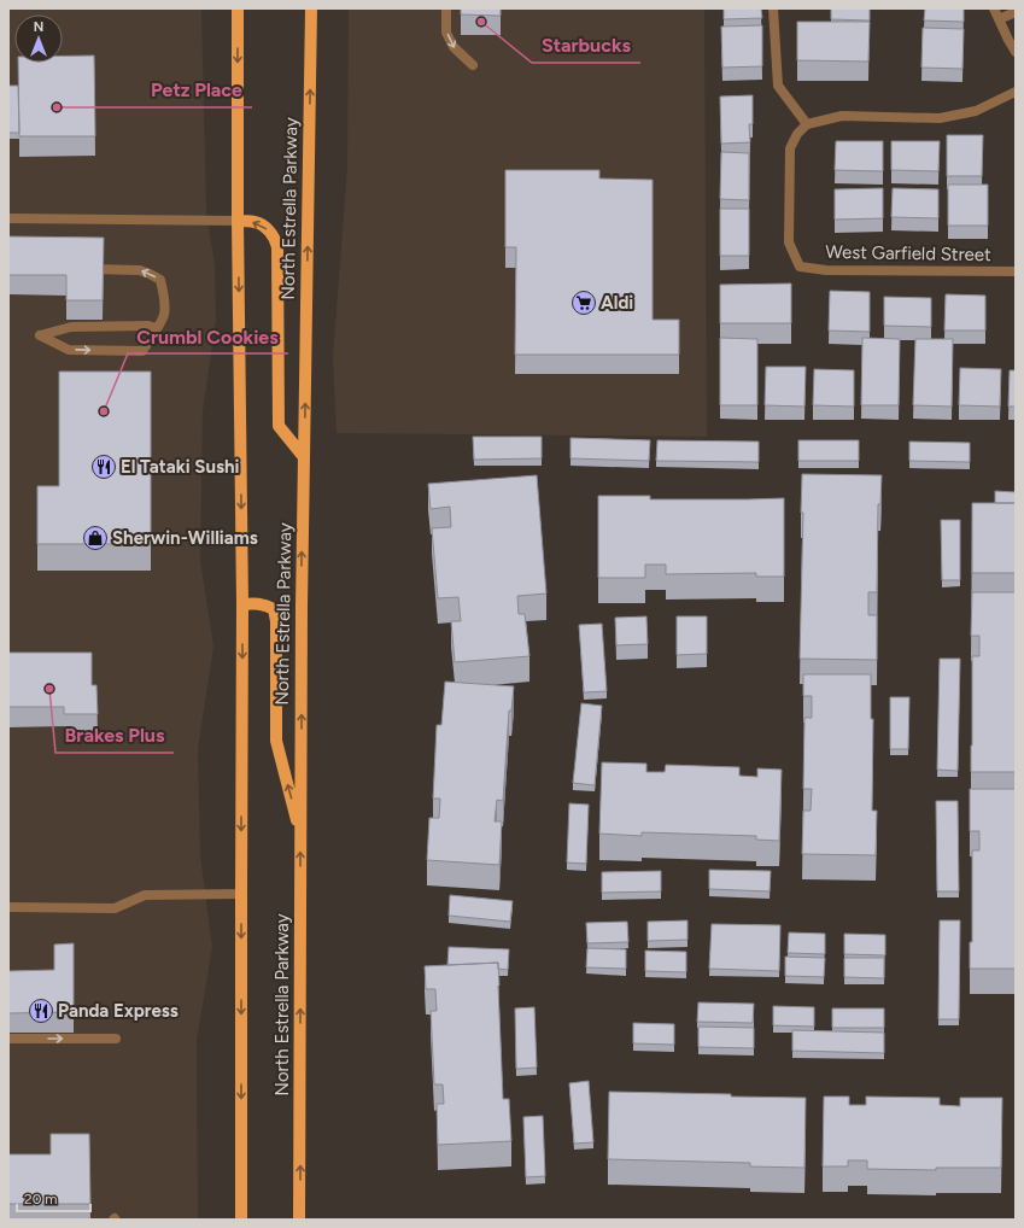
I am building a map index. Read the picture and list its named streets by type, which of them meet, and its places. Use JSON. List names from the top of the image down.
{
  "streets": {
    "main road": ["North Estrella Parkway"],
    "street": ["West Garfield Street"]
  },
  "places": {
    "other": [
      "Starbucks",
      "Petz Place",
      "Crumbl Cookies",
      "Brakes Plus"
    ],
    "supermarket": ["Aldi"],
    "restaurant": ["El Tataki Sushi", "Panda Express"],
    "shop": ["Sherwin-Williams"]
  },
  "scale_bar": "20 m",
  "north": "top"
}
